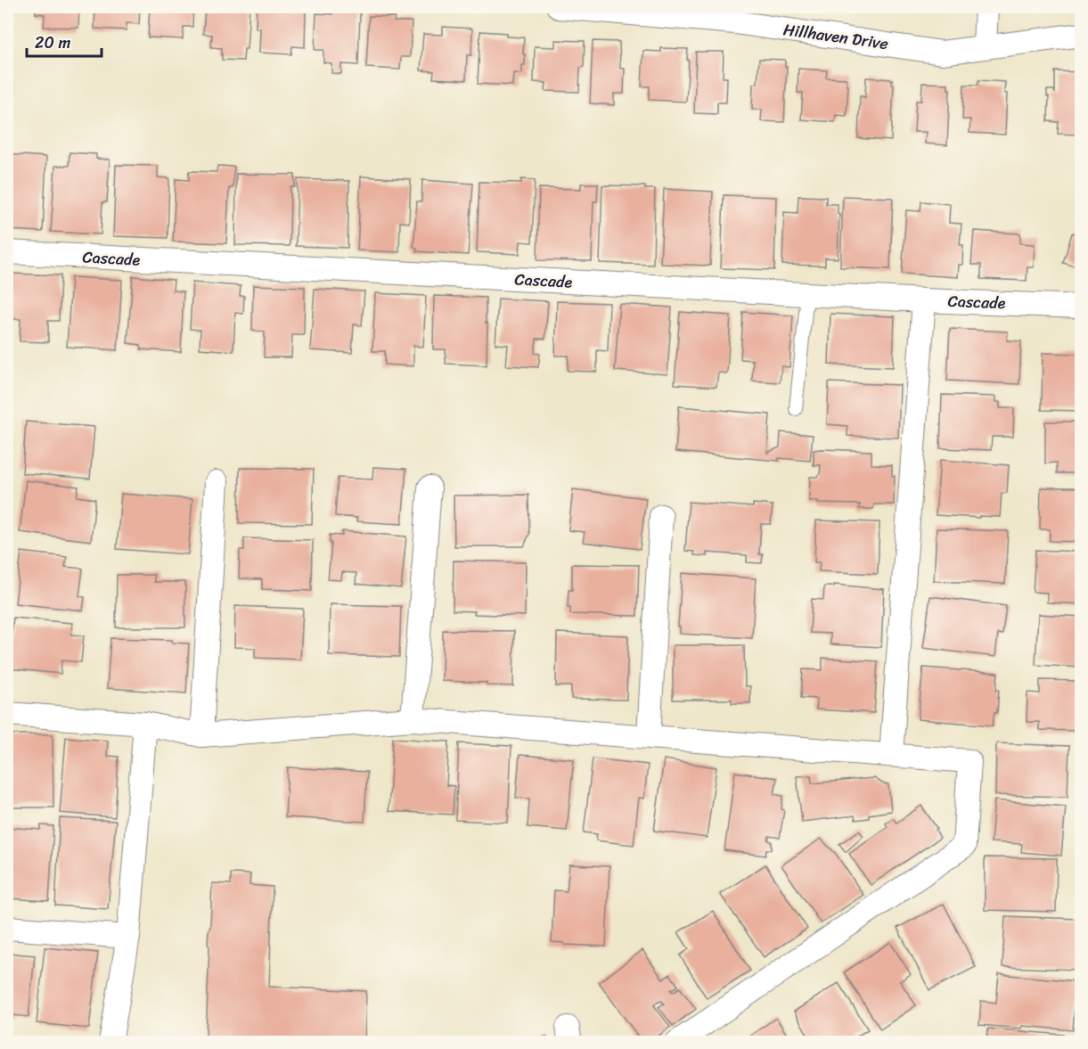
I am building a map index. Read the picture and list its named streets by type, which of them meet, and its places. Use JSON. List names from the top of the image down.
{
  "streets": {
    "street": ["Hillhaven Drive", "Cascade"]
  },
  "scale_bar": "20 m"
}
